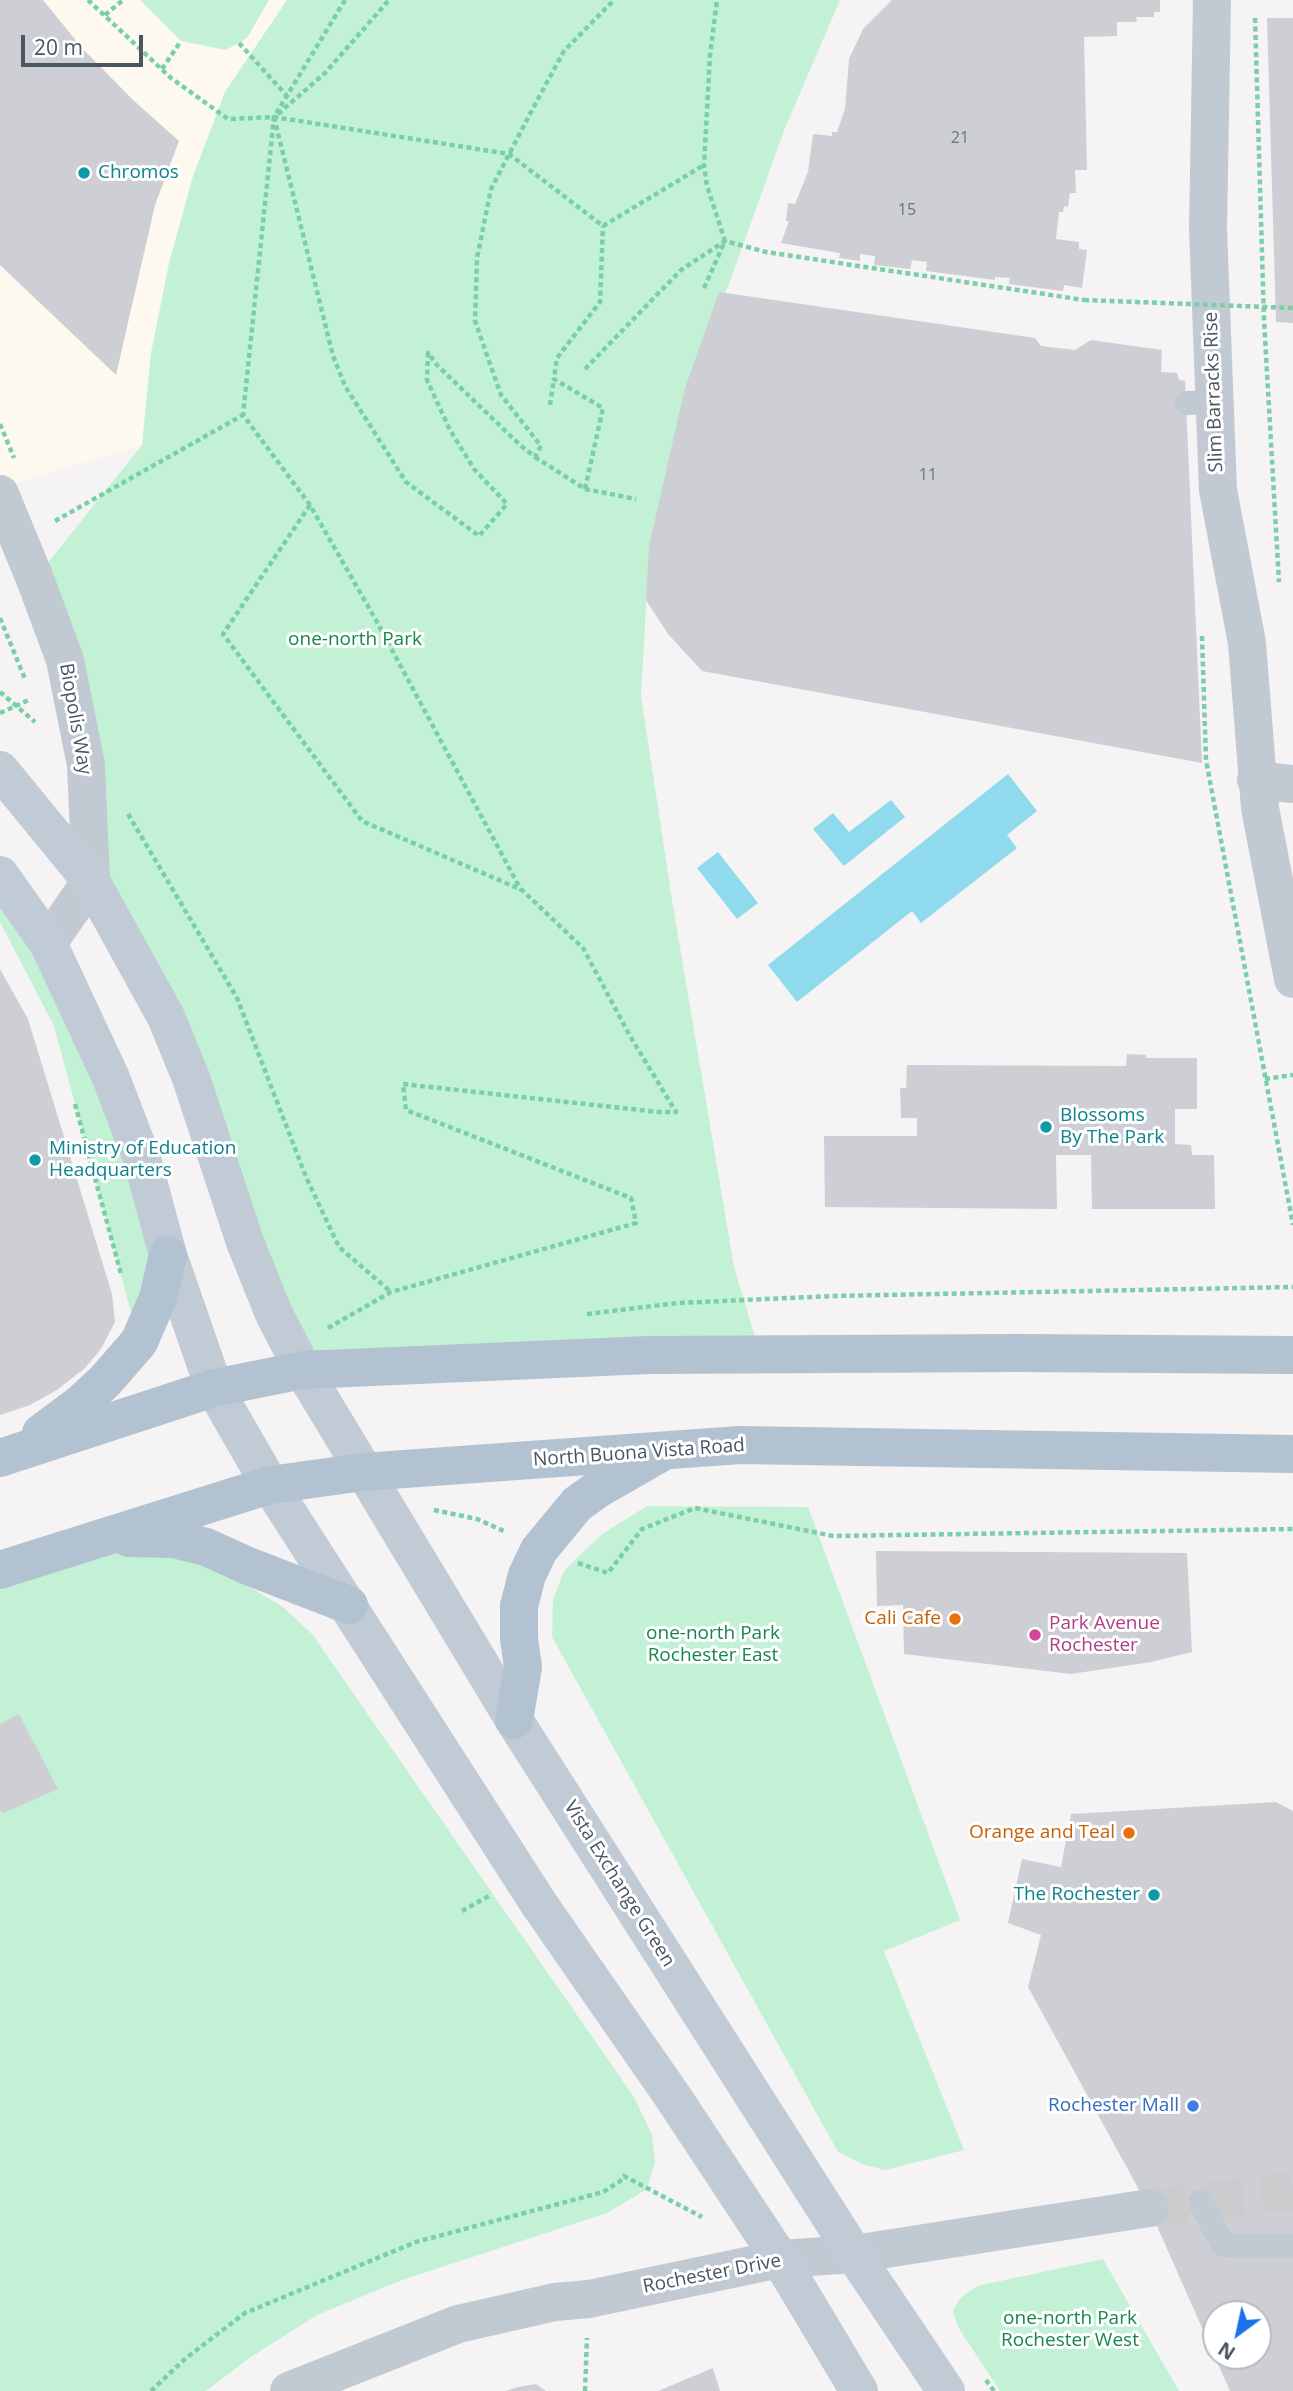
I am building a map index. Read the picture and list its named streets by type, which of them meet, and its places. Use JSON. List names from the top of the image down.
{
  "streets": {
    "main road": ["North Buona Vista Road"],
    "street": [
      "Slim Barracks Rise",
      "Biopolis Way",
      "Vista Exchange Green",
      "Rochester Drive"
    ]
  },
  "crossings": [
    ["Biopolis Way", "Vista Exchange Green"],
    ["North Buona Vista Road", "Vista Exchange Green"],
    ["Vista Exchange Green", "Rochester Drive"]
  ],
  "parks": ["one-north Park", "one-north Park Rochester East", "one-north Park Rochester West"],
  "places": [
    "Chromos",
    "Blossoms By The Park",
    "Ministry of Education Headquarters",
    "Cali Cafe",
    "Park Avenue Rochester",
    "Orange and Teal",
    "The Rochester",
    "Rochester Mall"
  ],
  "house_numbers": ["21", "15", "11"],
  "scale_bar": "20 m",
  "north": "bottom left"
}
